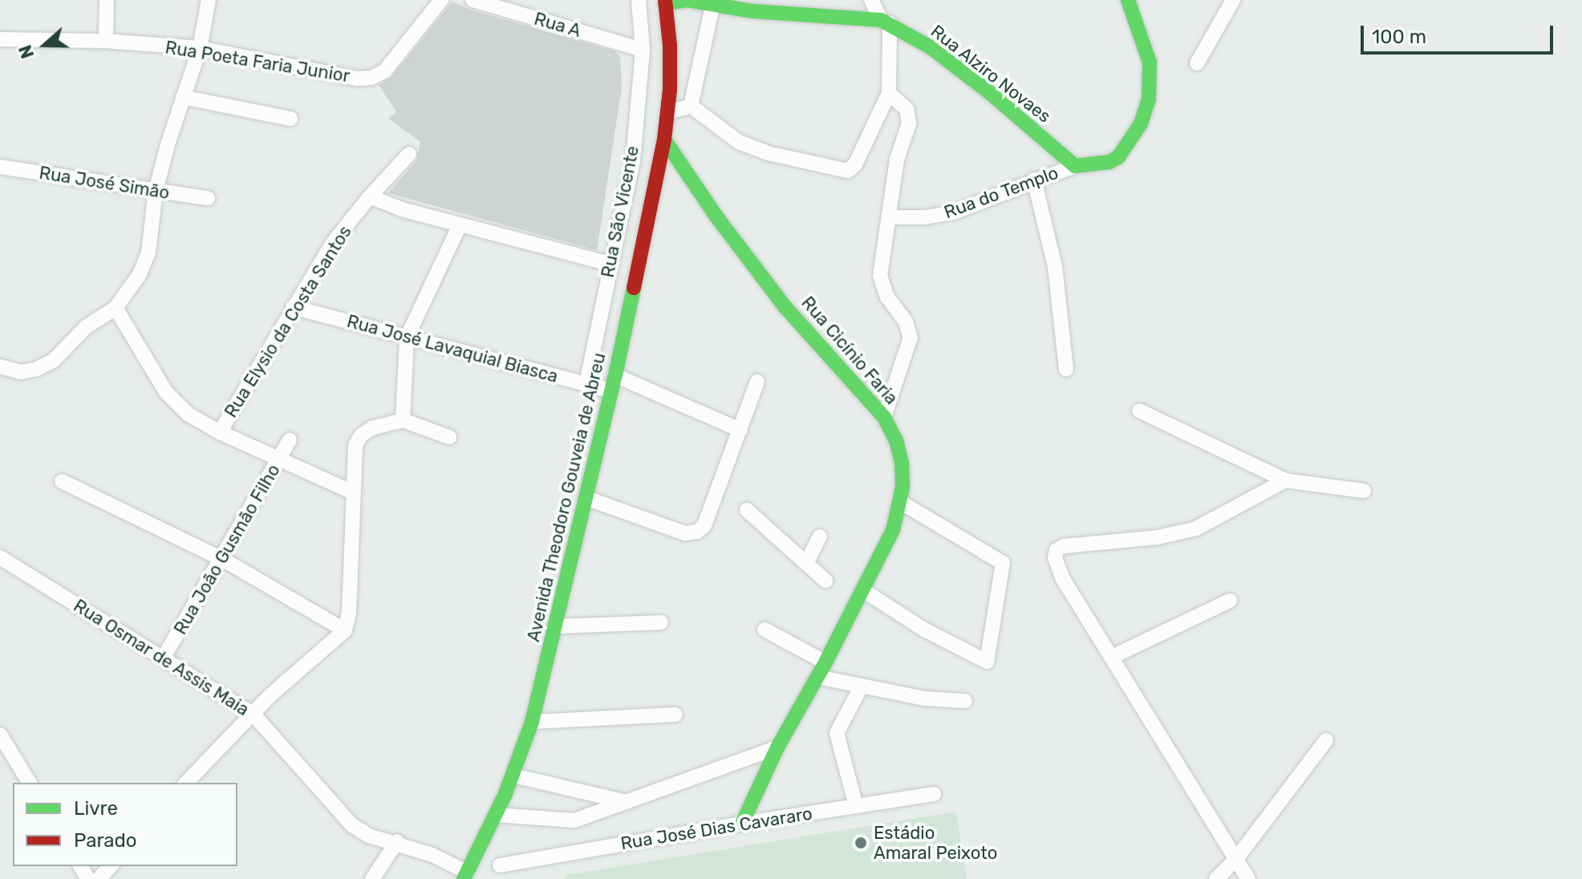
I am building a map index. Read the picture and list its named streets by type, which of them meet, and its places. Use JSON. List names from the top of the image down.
{
  "streets": {
    "street": [
      "Rua A",
      "Rua Poeta Faria Junior",
      "Rua Alziro Novaes",
      "Rua José Simão",
      "Rua do Templo",
      "Rua São Vicente",
      "Rua Elysio da Costa Santos",
      "Rua José Lavaquial Biasca",
      "Rua Cicínio Faria",
      "Avenida Theodoro Gouveia de Abreu",
      "Rua João Gusmão Filho",
      "Rua Osmar de Assis Maia",
      "Rua José Dias Cavararo"
    ]
  },
  "crossings": [
    ["Rua A", "Rua São Vicente"],
    ["Rua Alziro Novaes", "Rua do Templo"],
    ["Rua Alziro Novaes", "Avenida Theodoro Gouveia de Abreu"],
    ["Rua São Vicente", "Rua José Lavaquial Biasca"],
    ["Rua Elysio da Costa Santos", "Rua José Lavaquial Biasca"],
    ["Rua José Lavaquial Biasca", "Avenida Theodoro Gouveia de Abreu"],
    ["Rua Cicínio Faria", "Avenida Theodoro Gouveia de Abreu"],
    ["Rua Cicínio Faria", "Rua José Dias Cavararo"],
    ["Avenida Theodoro Gouveia de Abreu", "Rua Osmar de Assis Maia"],
    ["Rua João Gusmão Filho", "Rua Osmar de Assis Maia"]
  ],
  "places": ["Estádio Amaral Peixoto"],
  "legend": ["Livre", "Parado"],
  "scale_bar": "100 m",
  "north": "left"
}
